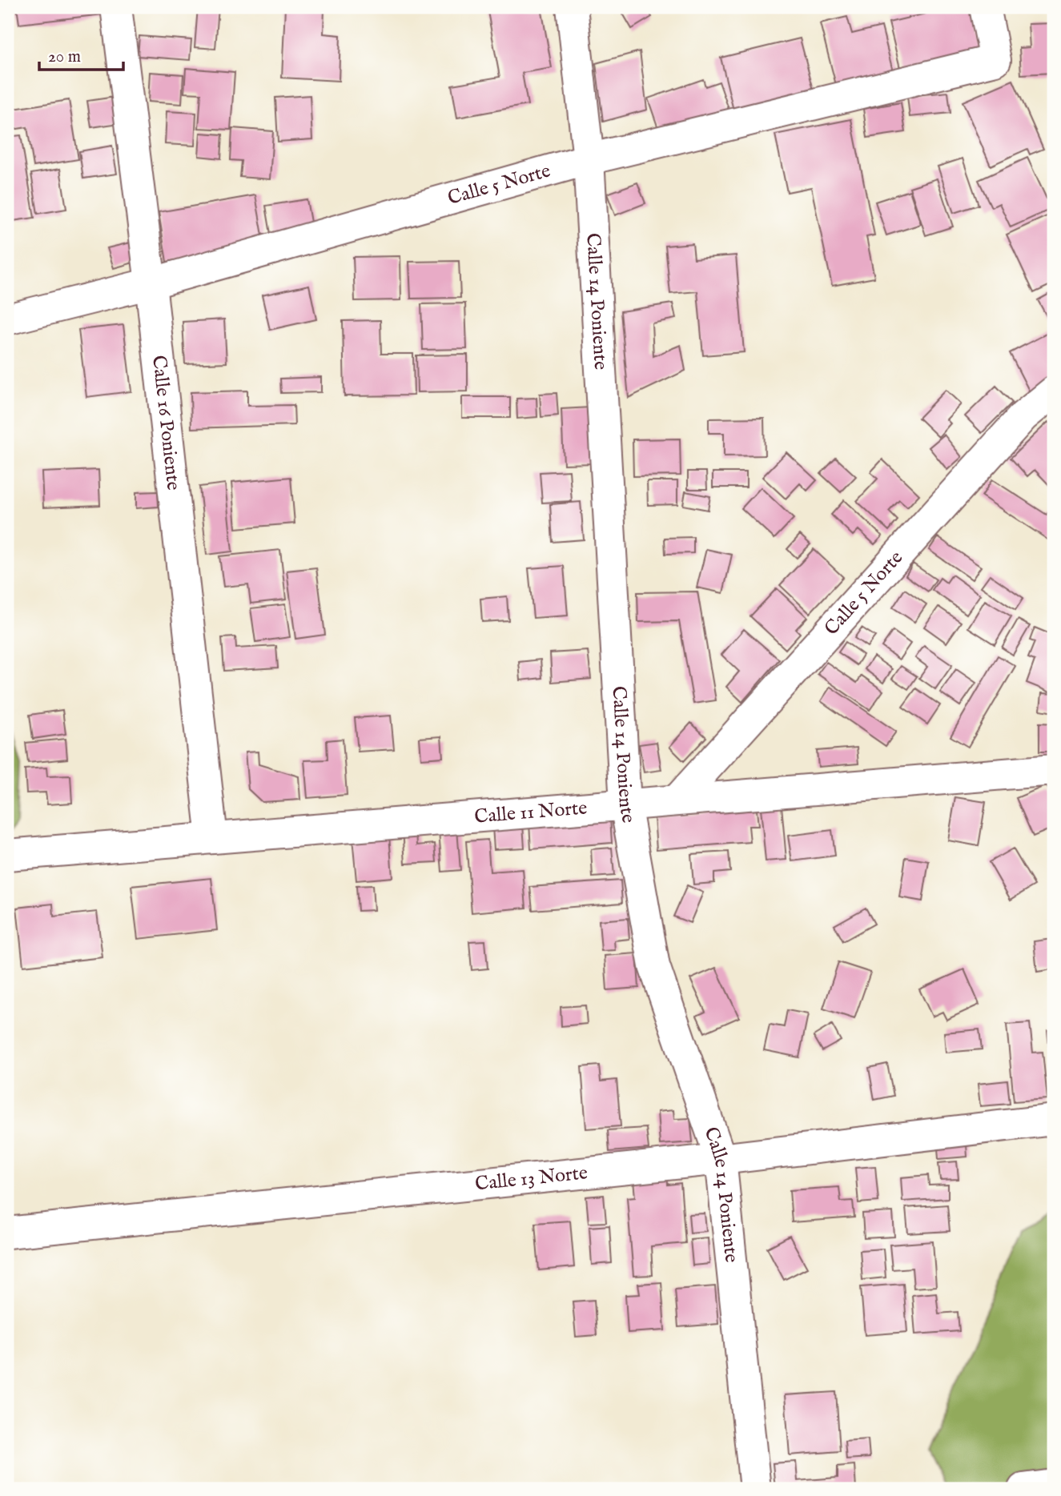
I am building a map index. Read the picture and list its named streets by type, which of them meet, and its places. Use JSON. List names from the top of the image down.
{
  "streets": {
    "street": [
      "Calle 5 Norte",
      "Calle 14 Poniente",
      "Calle 16 Poniente",
      "Calle 11 Norte",
      "Calle 13 Norte"
    ]
  },
  "crossings": [
    ["Calle 5 Norte", "Calle 14 Poniente"],
    ["Calle 5 Norte", "Calle 16 Poniente"],
    ["Calle 5 Norte", "Calle 11 Norte"],
    ["Calle 14 Poniente", "Calle 11 Norte"],
    ["Calle 14 Poniente", "Calle 13 Norte"],
    ["Calle 16 Poniente", "Calle 11 Norte"]
  ],
  "scale_bar": "20 m"
}
